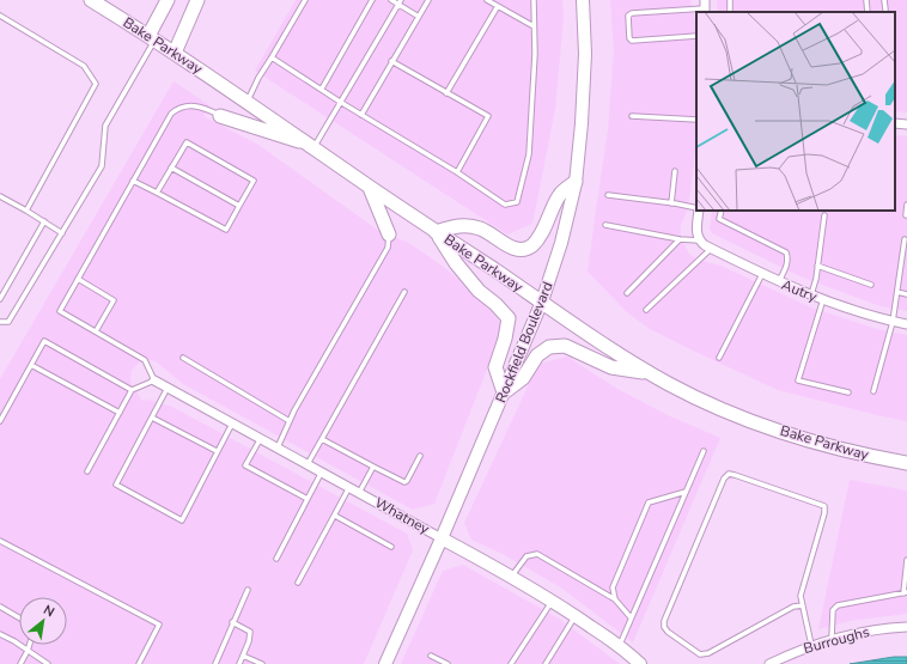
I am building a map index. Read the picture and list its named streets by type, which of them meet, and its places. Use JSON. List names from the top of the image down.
{
  "streets": {
    "main road": ["Bake Parkway"],
    "street": [
      "Autry",
      "Rockfield Boulevard",
      "Whatney",
      "Burroughs"
    ]
  },
  "crossings": [
    ["Bake Parkway", "Rockfield Boulevard"],
    ["Rockfield Boulevard", "Whatney"]
  ],
  "north": "top right"
}
